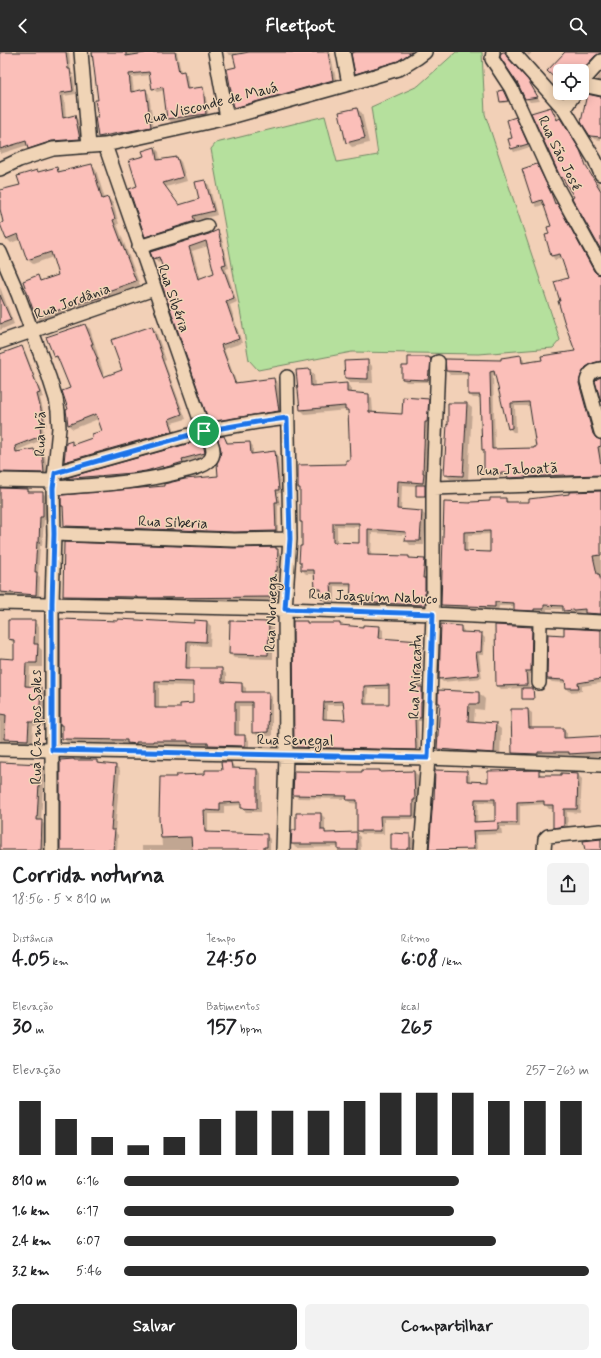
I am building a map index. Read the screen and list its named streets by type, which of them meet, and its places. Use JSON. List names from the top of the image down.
{
  "streets": {
    "street": [
      "Rua Visconde de Mauá",
      "Rua São José",
      "Rua Sibéria",
      "Rua Jordânia",
      "Rua Irã",
      "Rua Jaboatã",
      "Rua Siberia",
      "Rua Joaquim Nabuco",
      "Rua Noruega",
      "Rua Miracatu",
      "Rua Campos Sales",
      "Rua Senegal"
    ]
  },
  "crossings": [
    ["Rua Visconde de Mauá", "Rua Sibéria"],
    ["Rua Sibéria", "Rua Jordânia"],
    ["Rua Sibéria", "Rua Irã"],
    ["Rua Jordânia", "Rua Irã"],
    ["Rua Irã", "Rua Siberia"],
    ["Rua Irã", "Rua Joaquim Nabuco"],
    ["Rua Irã", "Rua Campos Sales"],
    ["Rua Jaboatã", "Rua Miracatu"],
    ["Rua Siberia", "Rua Noruega"],
    ["Rua Joaquim Nabuco", "Rua Noruega"],
    ["Rua Joaquim Nabuco", "Rua Miracatu"],
    ["Rua Joaquim Nabuco", "Rua Campos Sales"],
    ["Rua Noruega", "Rua Senegal"],
    ["Rua Miracatu", "Rua Senegal"],
    ["Rua Campos Sales", "Rua Senegal"]
  ],
  "page": {
    "header": "Fleetfoot",
    "heading": ["Corrida noturna", "18:56 · 5 × 810 m"],
    "stats": [
      ["Distância", "4.05 km"],
      ["Tempo", "24:50"],
      ["Ritmo", "6:08 /km"],
      ["Elevação", "30 m"],
      ["Batimentos", "157 bpm"],
      ["kcal", "265"]
    ],
    "chart": ["Elevação", "257–263 m"],
    "list": [
      {
        "name": "810 m",
        "note": "6:16"
      },
      {
        "name": "1.6 km",
        "note": "6:17"
      },
      {
        "name": "2.4 km",
        "note": "6:07"
      },
      {
        "name": "3.2 km",
        "note": "5:46"
      }
    ],
    "buttons": ["Salvar", "Compartilhar"]
  }
}
